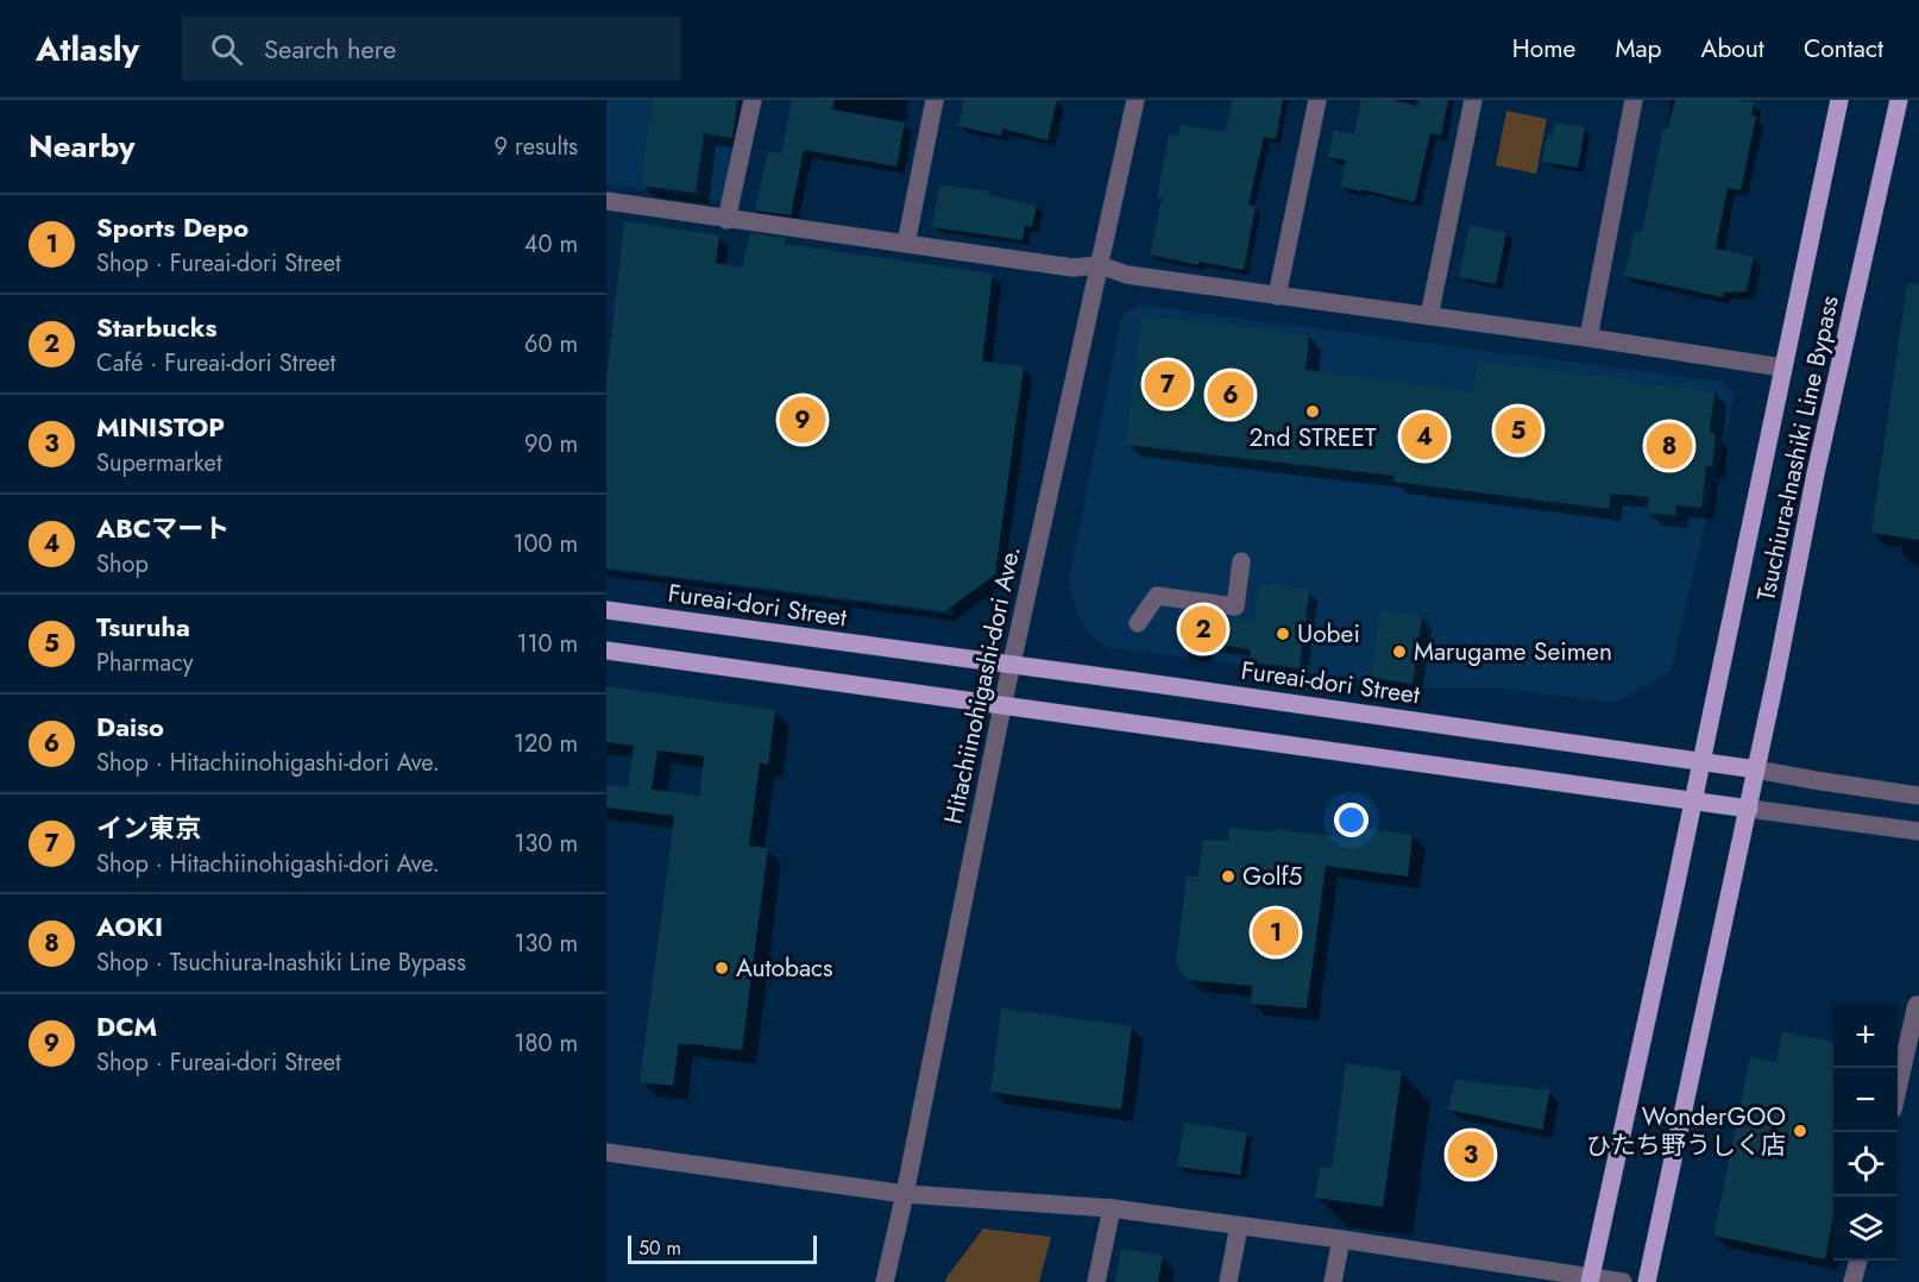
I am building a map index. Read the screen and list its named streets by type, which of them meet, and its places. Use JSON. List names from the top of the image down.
{
  "streets": {
    "main road": ["Tsuchiura-Inashiki Line Bypass", "Fureai-dori Street"],
    "street": ["Hitachiinohigashi-dori Ave."]
  },
  "crossings": [
    ["Tsuchiura-Inashiki Line Bypass", "Fureai-dori Street"],
    ["Fureai-dori Street", "Hitachiinohigashi-dori Ave."]
  ],
  "places": [
    "2nd STREET",
    "Uobei",
    "Marugame Seimen",
    "Golf5",
    "Autobacs",
    "WonderGOO ひたち野うしく店"
  ],
  "scale_bar": "50 m",
  "page": {
    "header": "Atlasly",
    "search": "Search here",
    "nav": [
      "Home",
      "Map",
      "About",
      "Contact"
    ],
    "heading": ["Nearby", "9 results"],
    "list": [
      {
        "mark": "1",
        "name": "Sports Depo",
        "note": "Shop · Fureai-dori Street",
        "value": "40 m"
      },
      {
        "mark": "2",
        "name": "Starbucks",
        "note": "Café · Fureai-dori Street",
        "value": "60 m"
      },
      {
        "mark": "3",
        "name": "MINISTOP",
        "note": "Supermarket",
        "value": "90 m"
      },
      {
        "mark": "4",
        "name": "ABCマート",
        "note": "Shop",
        "value": "100 m"
      },
      {
        "mark": "5",
        "name": "Tsuruha",
        "note": "Pharmacy",
        "value": "110 m"
      },
      {
        "mark": "6",
        "name": "Daiso",
        "note": "Shop · Hitachiinohigashi-dori Ave.",
        "value": "120 m"
      },
      {
        "mark": "7",
        "name": "イン東京",
        "note": "Shop · Hitachiinohigashi-dori Ave.",
        "value": "130 m"
      },
      {
        "mark": "8",
        "name": "AOKI",
        "note": "Shop · Tsuchiura-Inashiki Line Bypass",
        "value": "130 m"
      },
      {
        "mark": "9",
        "name": "DCM",
        "note": "Shop · Fureai-dori Street",
        "value": "180 m"
      }
    ],
    "pins": [
      "7",
      "6",
      "9",
      "5",
      "4",
      "8",
      "2",
      "1",
      "3"
    ],
    "map_buttons": ["+", "−"],
    "scale": "50 m"
  }
}
